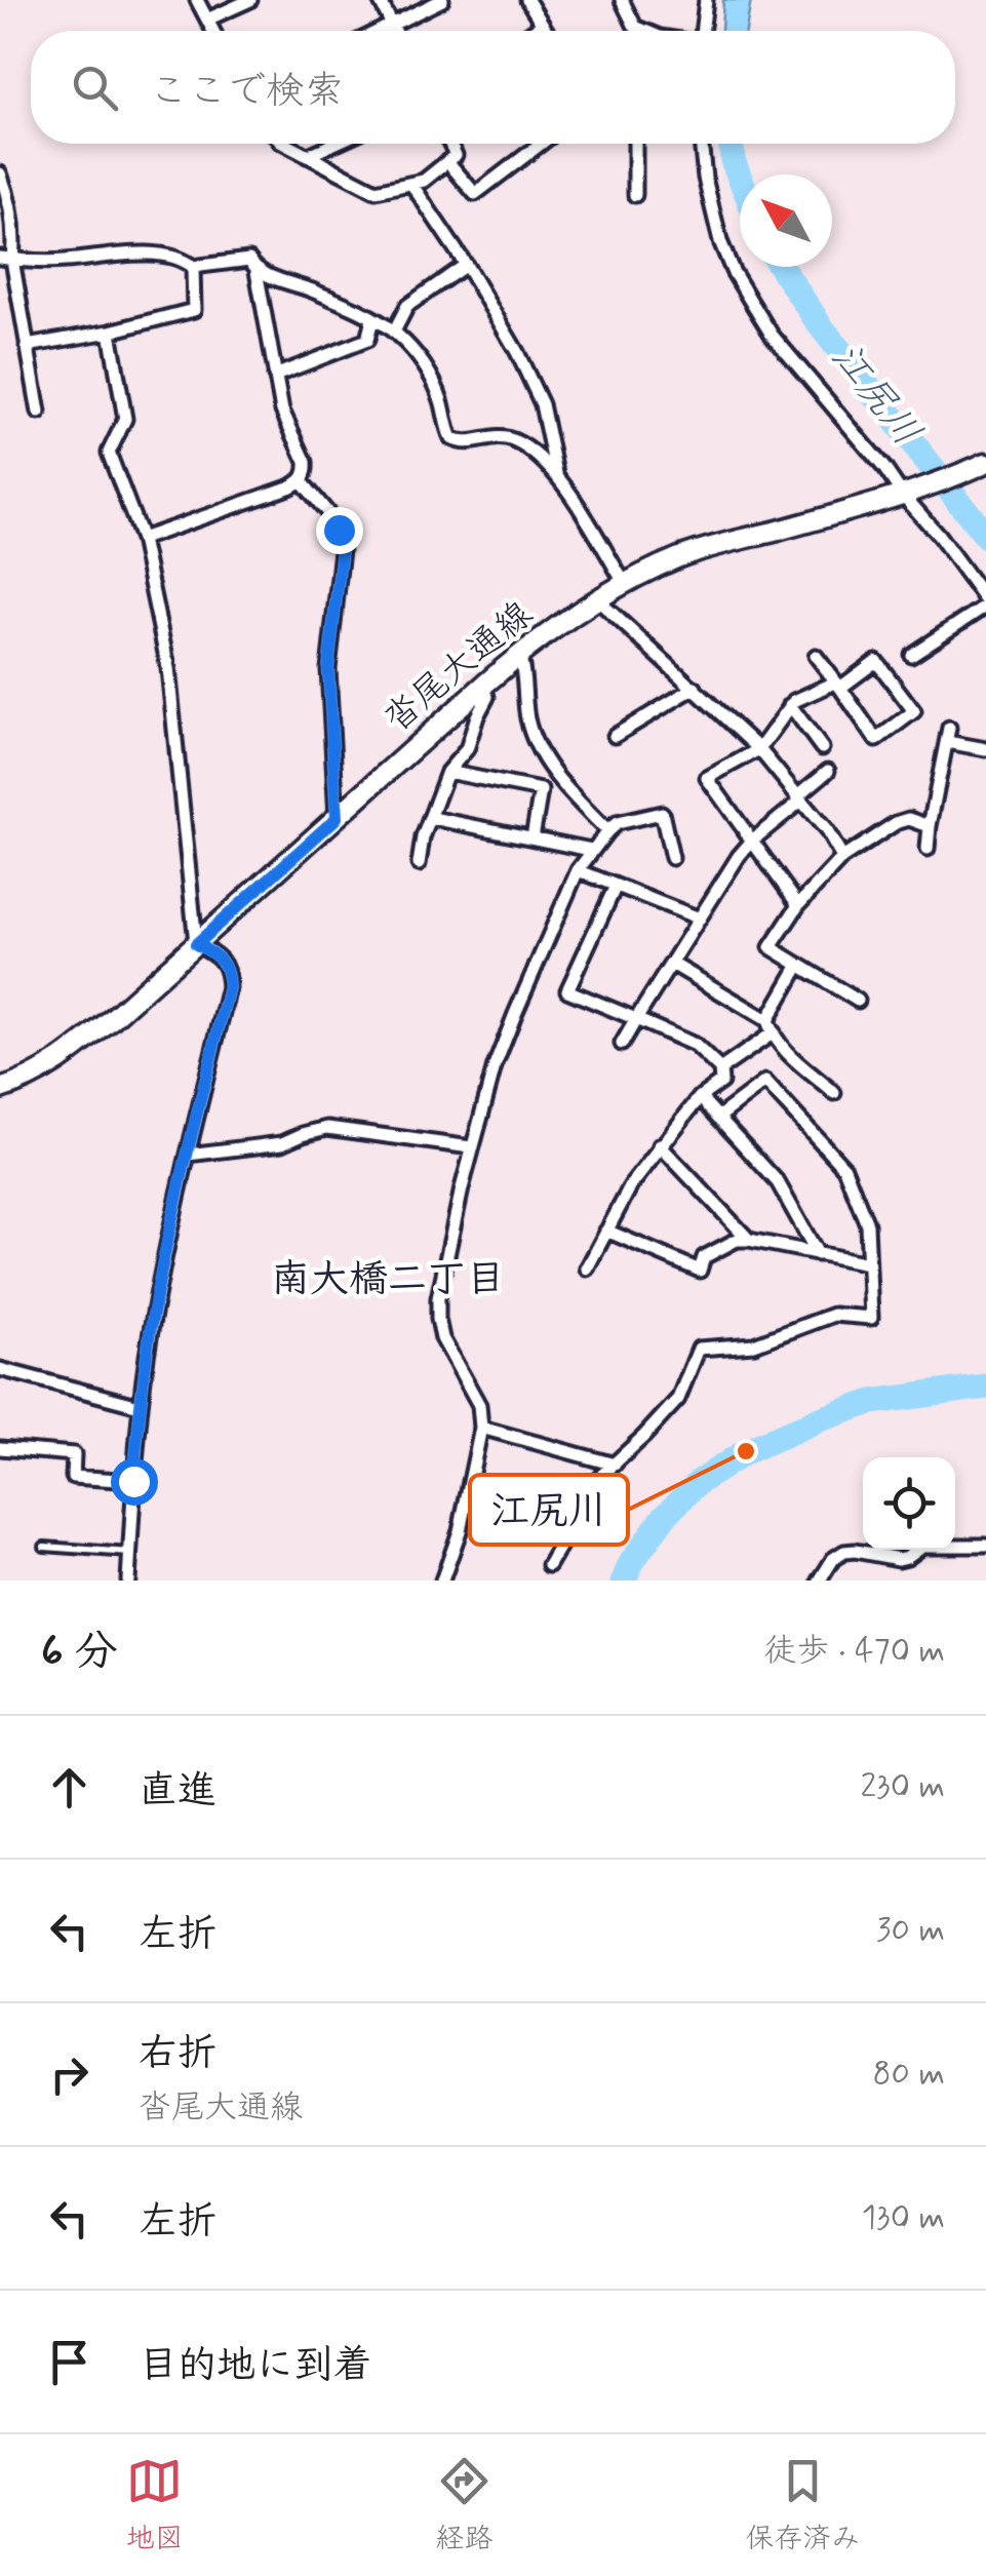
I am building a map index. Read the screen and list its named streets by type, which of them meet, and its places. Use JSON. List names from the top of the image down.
{
  "streets": {
    "main road": ["沓尾大通線"]
  },
  "districts": ["南大橋二丁目"],
  "water": ["江尻川"],
  "places": ["江尻川"],
  "north": "top left",
  "page": {
    "search": "ここで検索",
    "heading": ["6 分", "徒歩 · 470 m"],
    "list": [
      ["直進", "230 m"],
      ["左折", "30 m"],
      ["右折", "沓尾大通線", "80 m"],
      ["左折", "130 m"],
      "目的地に到着"
    ],
    "nav": ["地図", "経路", "保存済み"]
  }
}
